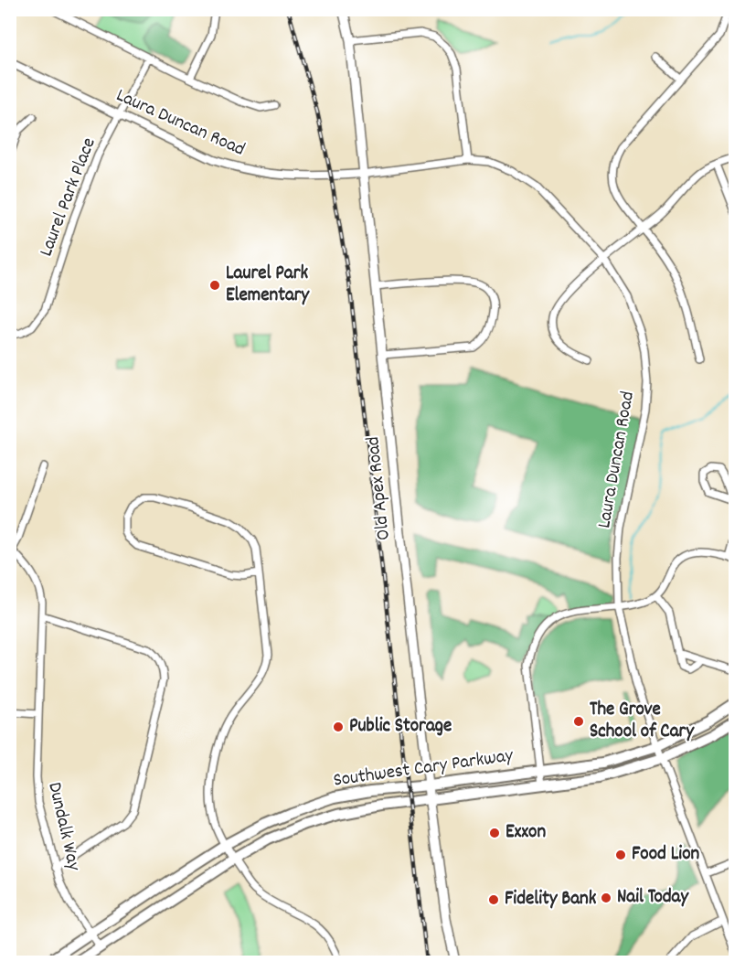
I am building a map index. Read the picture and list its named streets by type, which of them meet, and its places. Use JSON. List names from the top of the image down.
{
  "streets": {
    "main road": ["Old Apex Road", "Southwest Cary Parkway"],
    "street": ["Laura Duncan Road", "Laurel Park Place", "Dundalk Way"]
  },
  "crossings": [
    ["Laura Duncan Road", "Laurel Park Place"],
    ["Laura Duncan Road", "Old Apex Road"],
    ["Laura Duncan Road", "Southwest Cary Parkway"],
    ["Old Apex Road", "Southwest Cary Parkway"],
    ["Southwest Cary Parkway", "Dundalk Way"]
  ],
  "places": [
    "Laurel Park Elementary",
    "The Grove School of Cary",
    "Public Storage",
    "Exxon",
    "Food Lion",
    "Nail Today",
    "Fidelity Bank"
  ]
}
